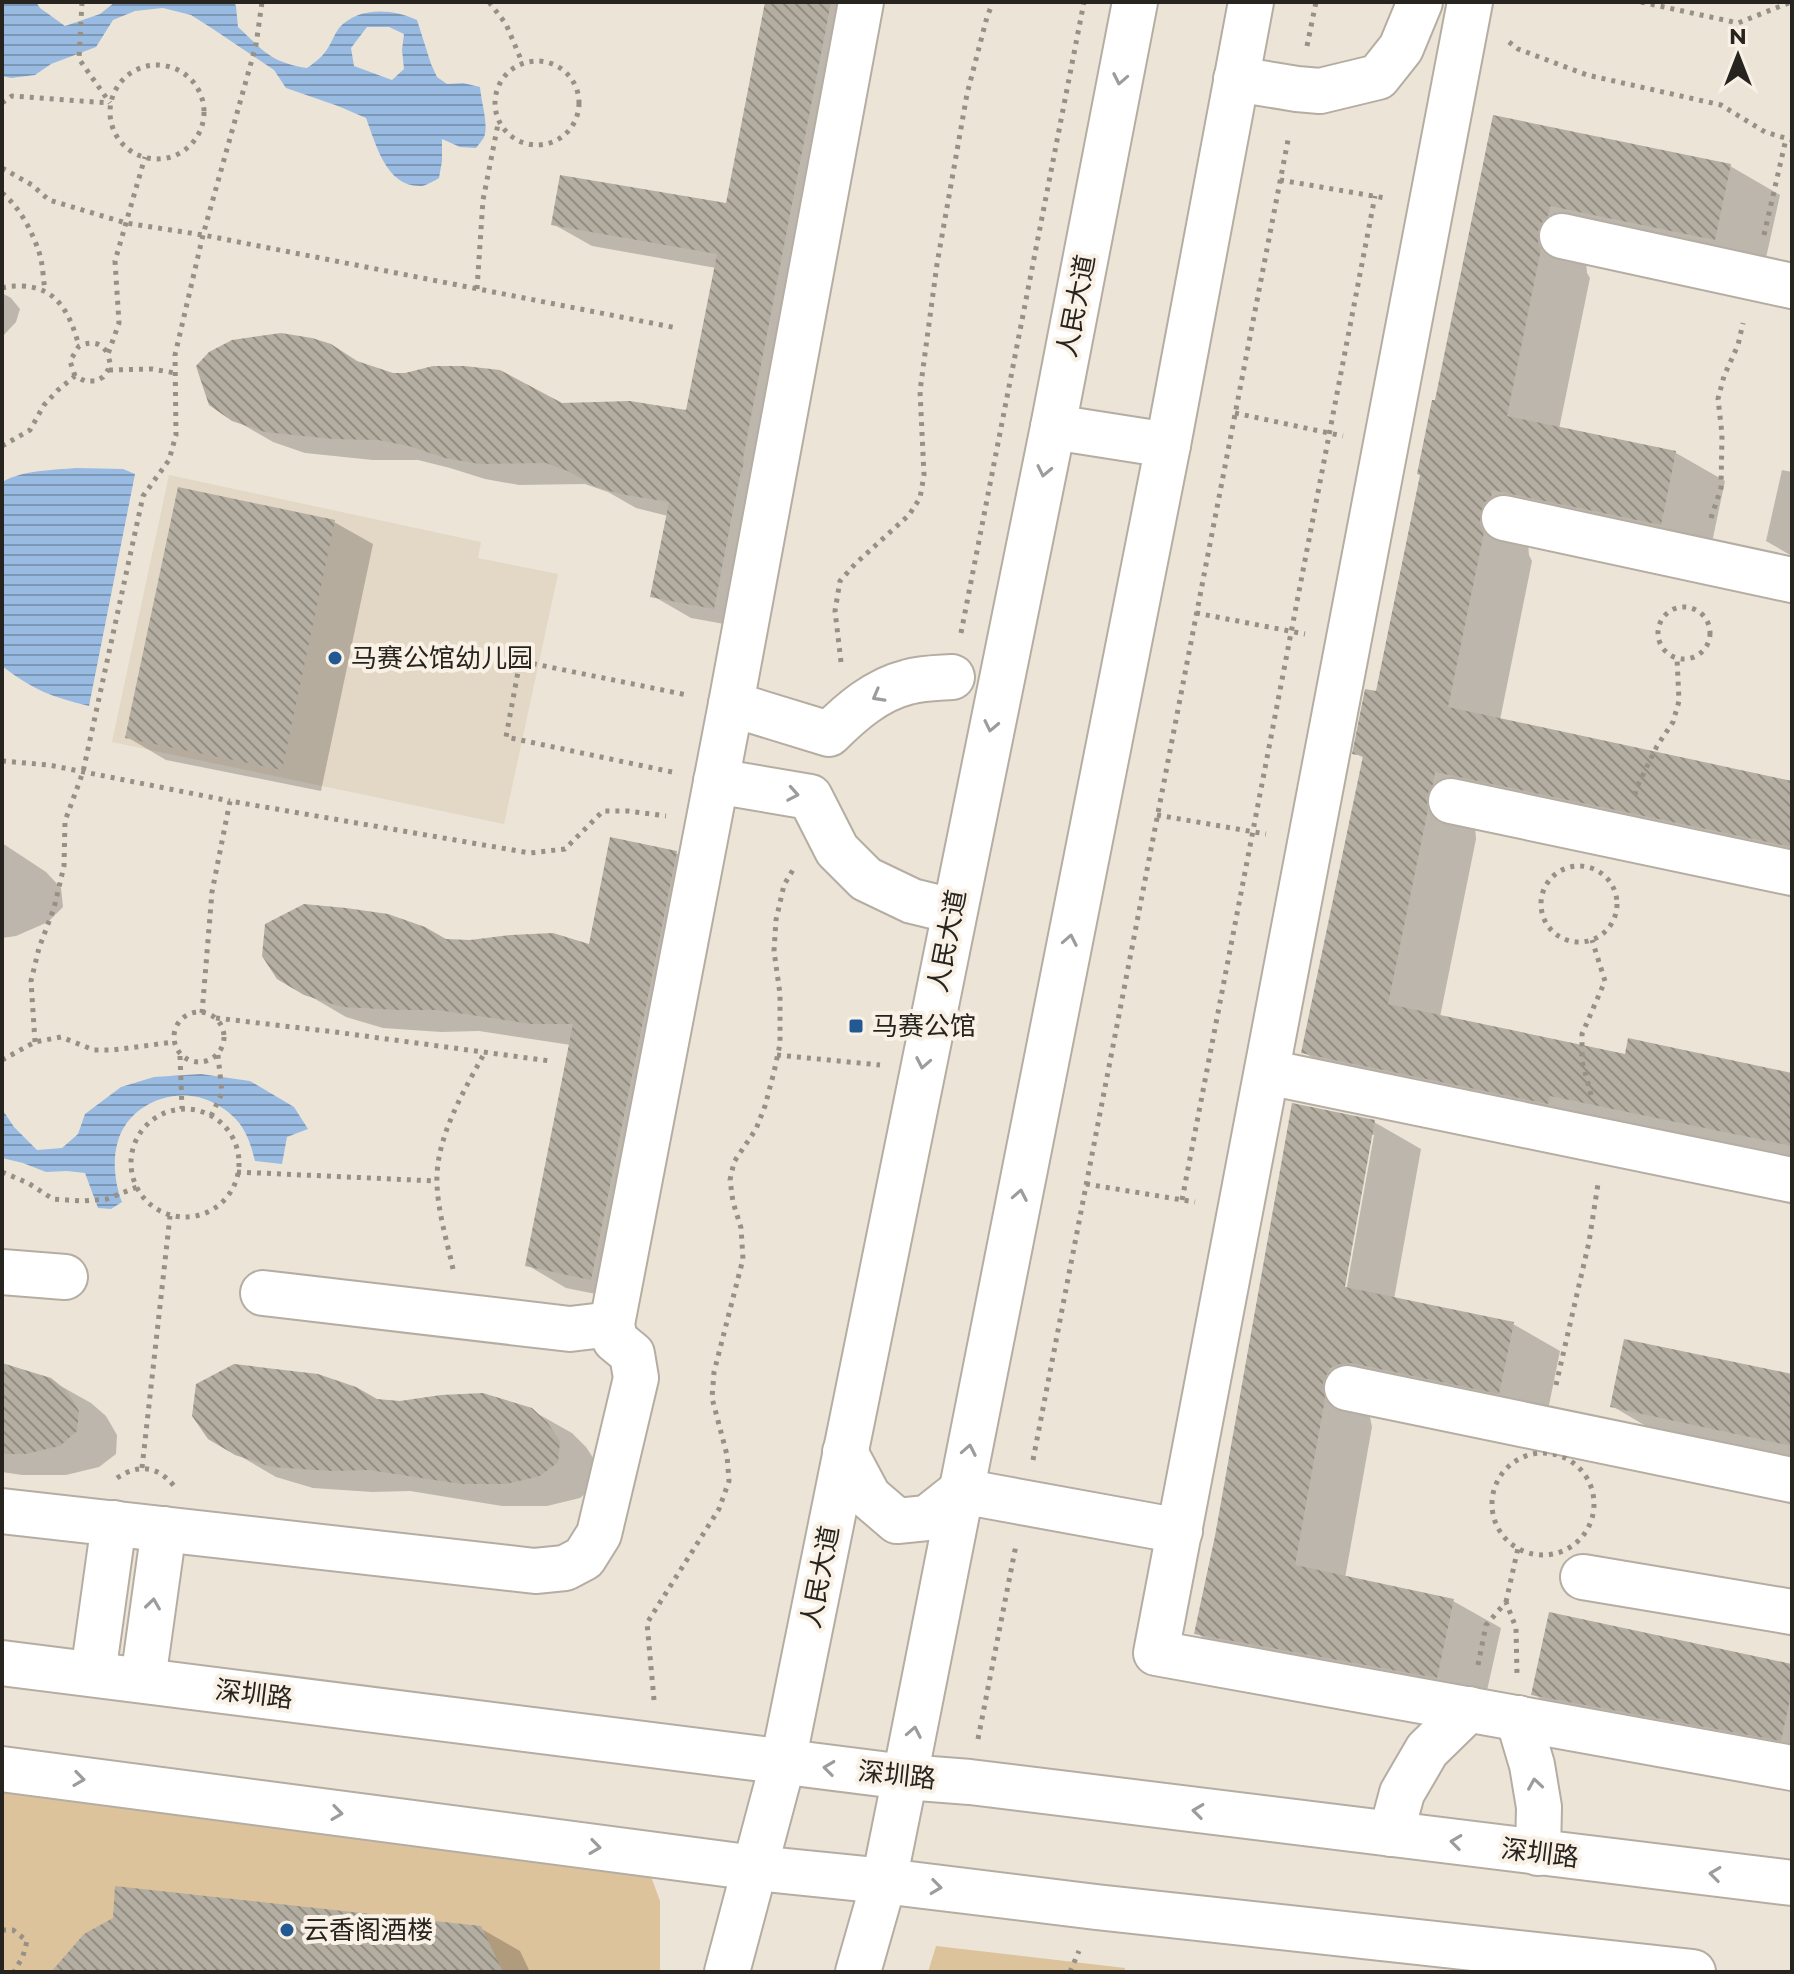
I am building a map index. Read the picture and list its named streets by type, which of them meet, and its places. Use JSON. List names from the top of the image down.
{
  "streets": {
    "main road": ["人民大道", "深圳路"]
  },
  "crossings": [
    ["人民大道", "深圳路"]
  ],
  "places": {
    "other": ["马赛公馆幼儿园", "云香阁酒楼"],
    "transit": ["马赛公馆"]
  },
  "north": "top"
}
